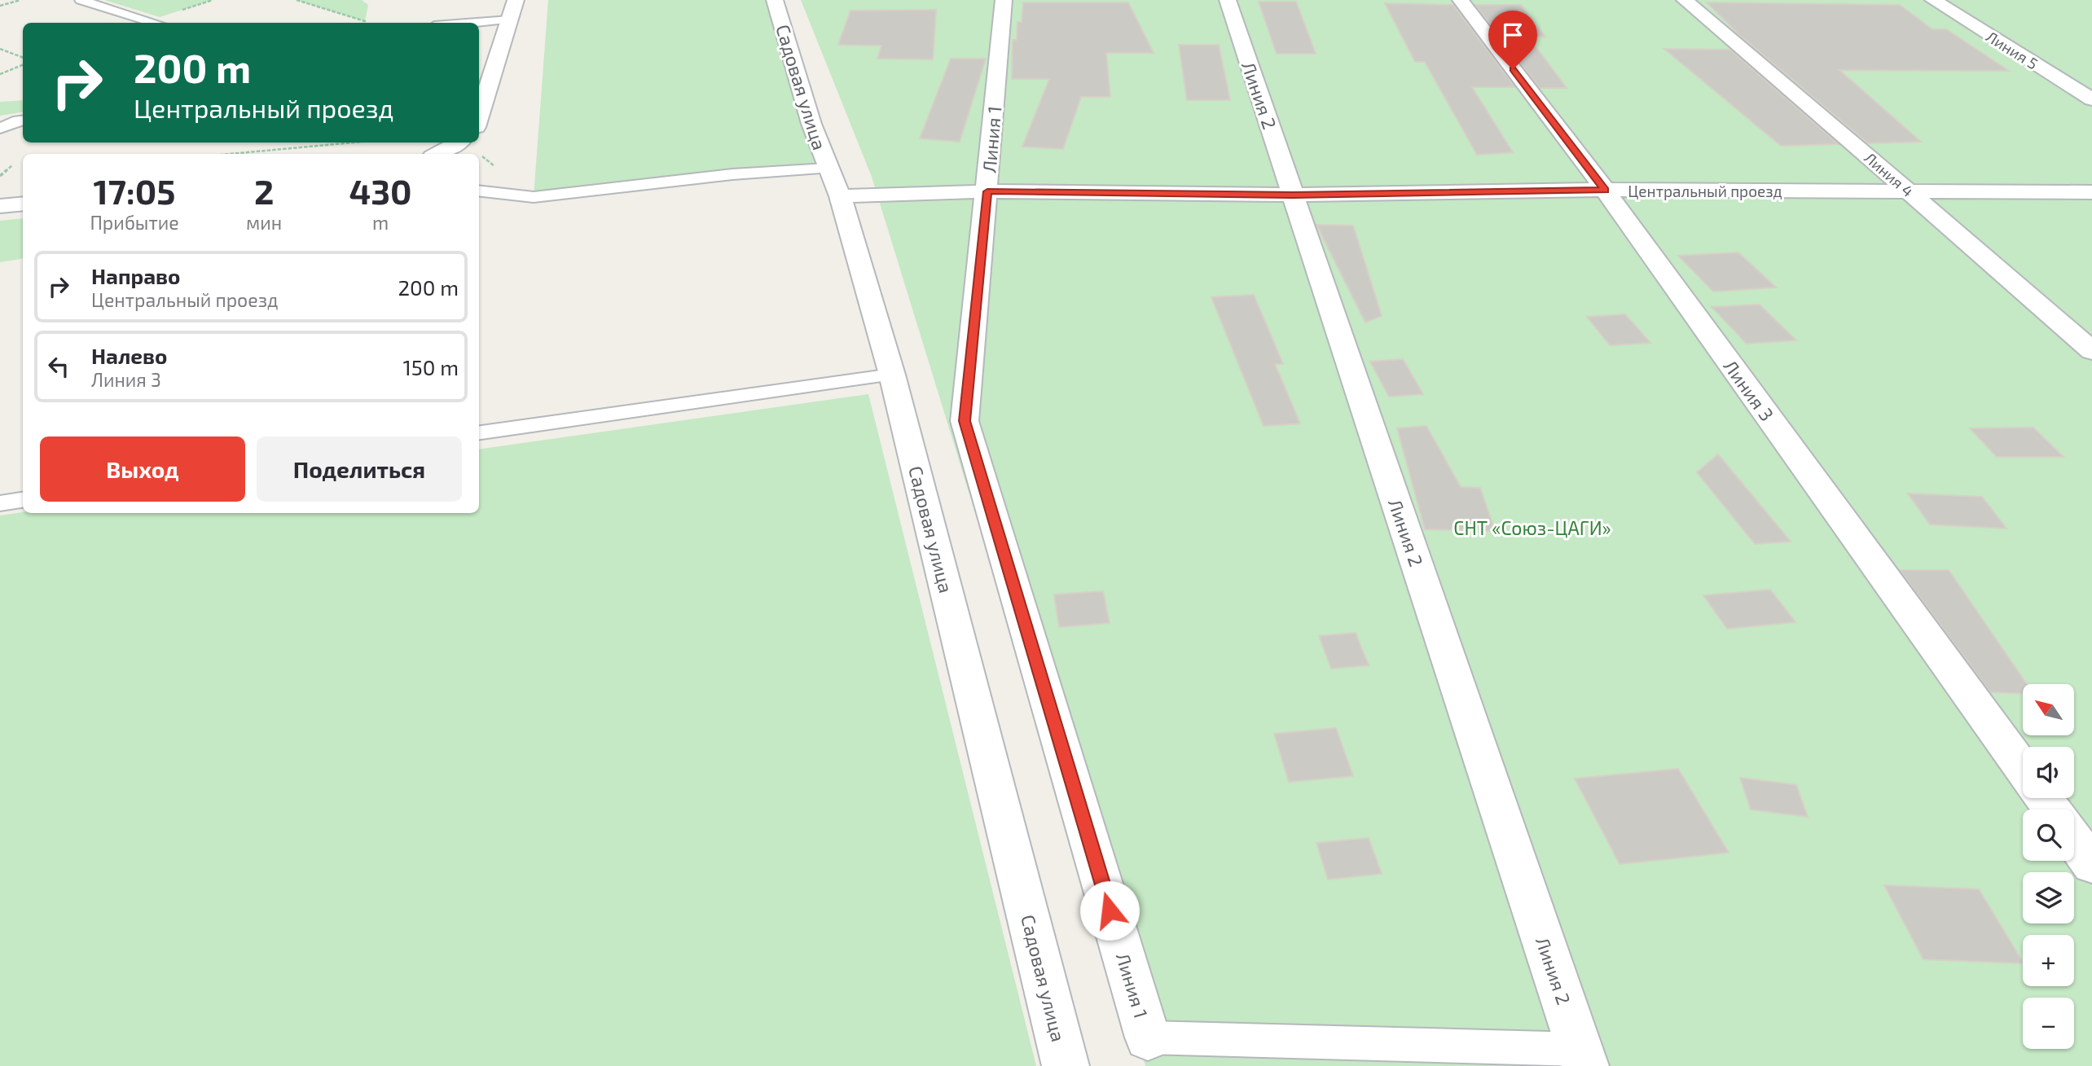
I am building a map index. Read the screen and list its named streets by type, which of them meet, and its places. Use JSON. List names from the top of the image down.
{
  "streets": {
    "street": [
      "Линия 5",
      "Садовая улица",
      "Линия 2",
      "Линия 1",
      "Линия 4",
      "Центральный проезд",
      "Линия 3"
    ]
  },
  "crossings": [
    ["Садовая улица", "Центральный проезд"],
    ["Линия 2", "Центральный проезд"],
    ["Линия 1", "Центральный проезд"],
    ["Линия 4", "Центральный проезд"],
    ["Центральный проезд", "Линия 3"]
  ],
  "parks": ["СНТ «Союз-ЦАГИ»"],
  "north": "top left",
  "page": {
    "turn": ["200 m", "Центральный проезд"],
    "eta": [
      "17:05",
      "Прибытие",
      "2",
      "мин",
      "430",
      "m"
    ],
    "list": [
      {
        "name": "Направо",
        "note": "Центральный проезд",
        "value": "200 m"
      },
      {
        "name": "Налево",
        "note": "Линия 3",
        "value": "150 m"
      }
    ],
    "buttons": ["Выход", "Поделиться"],
    "map_buttons": ["+", "−"]
  }
}
